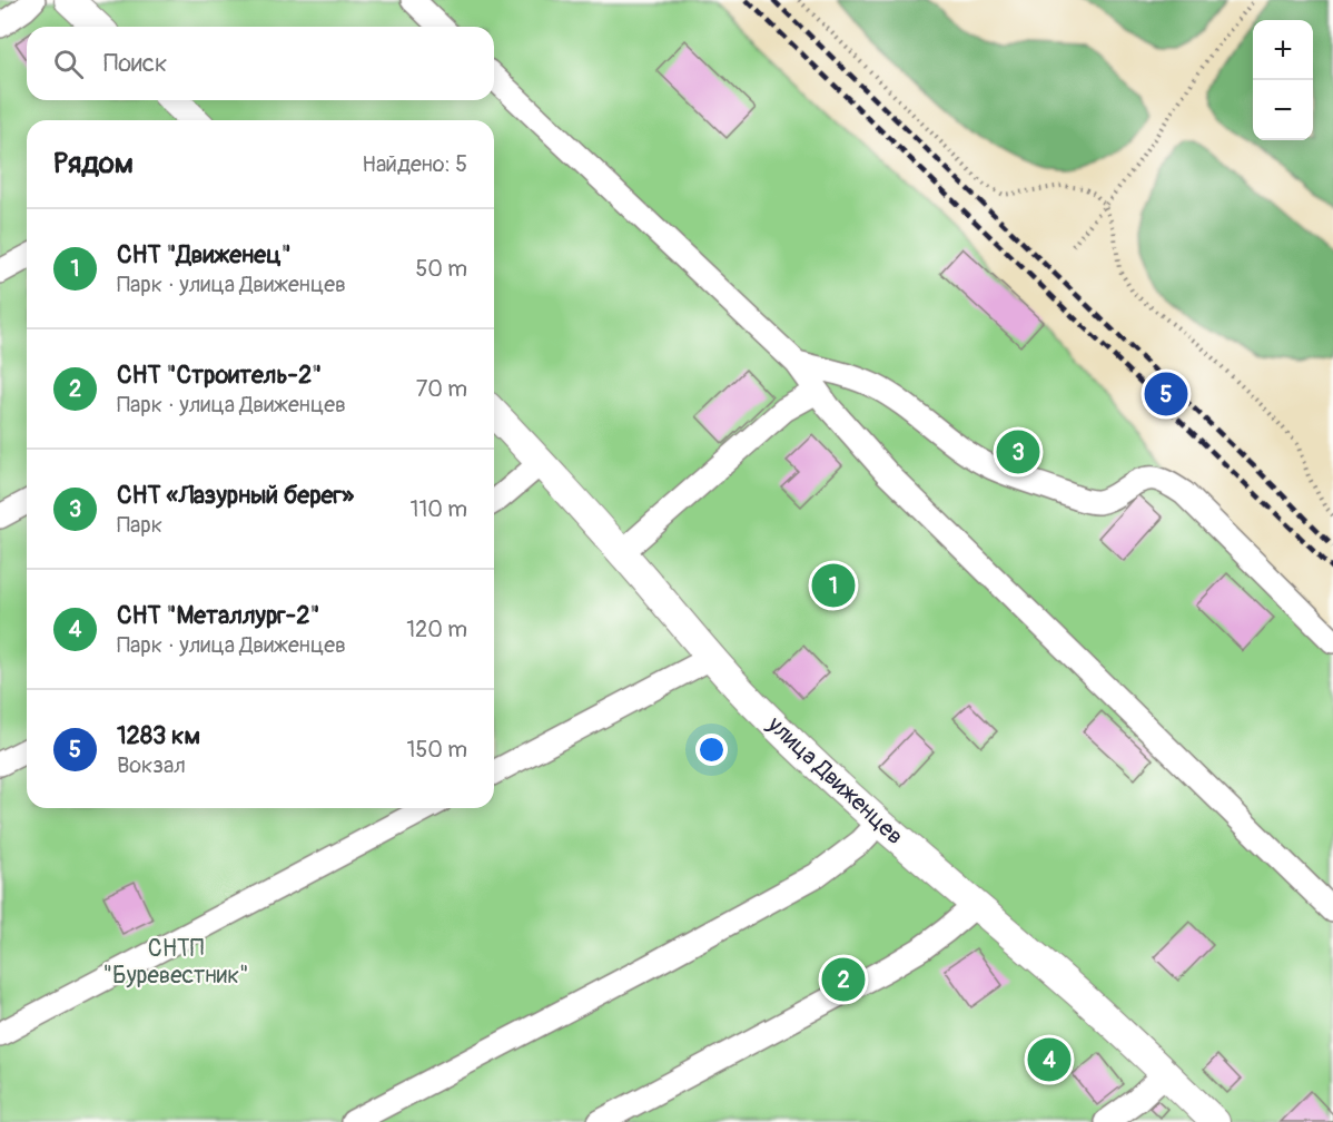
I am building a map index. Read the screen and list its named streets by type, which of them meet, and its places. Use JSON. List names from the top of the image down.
{
  "streets": {
    "street": ["улица Движенцев"]
  },
  "parks": ["СНТП \"Буревестник\""],
  "page": {
    "map_buttons": ["+", "−"],
    "search": "Поиск",
    "heading": ["Рядом", "Найдено: 5"],
    "list": [
      {
        "mark": "1",
        "name": "СНТ \"Движенец\"",
        "note": "Парк · улица Движенцев",
        "value": "50 m"
      },
      {
        "mark": "2",
        "name": "СНТ \"Строитель-2\"",
        "note": "Парк · улица Движенцев",
        "value": "70 m"
      },
      {
        "mark": "3",
        "name": "СНТ «Лазурный берег»",
        "note": "Парк",
        "value": "110 m"
      },
      {
        "mark": "4",
        "name": "СНТ \"Металлург-2\"",
        "note": "Парк · улица Движенцев",
        "value": "120 m"
      },
      {
        "mark": "5",
        "name": "1283 км",
        "note": "Вокзал",
        "value": "150 m"
      }
    ],
    "pins": [
      "5",
      "3",
      "1",
      "2",
      "4"
    ]
  }
}
